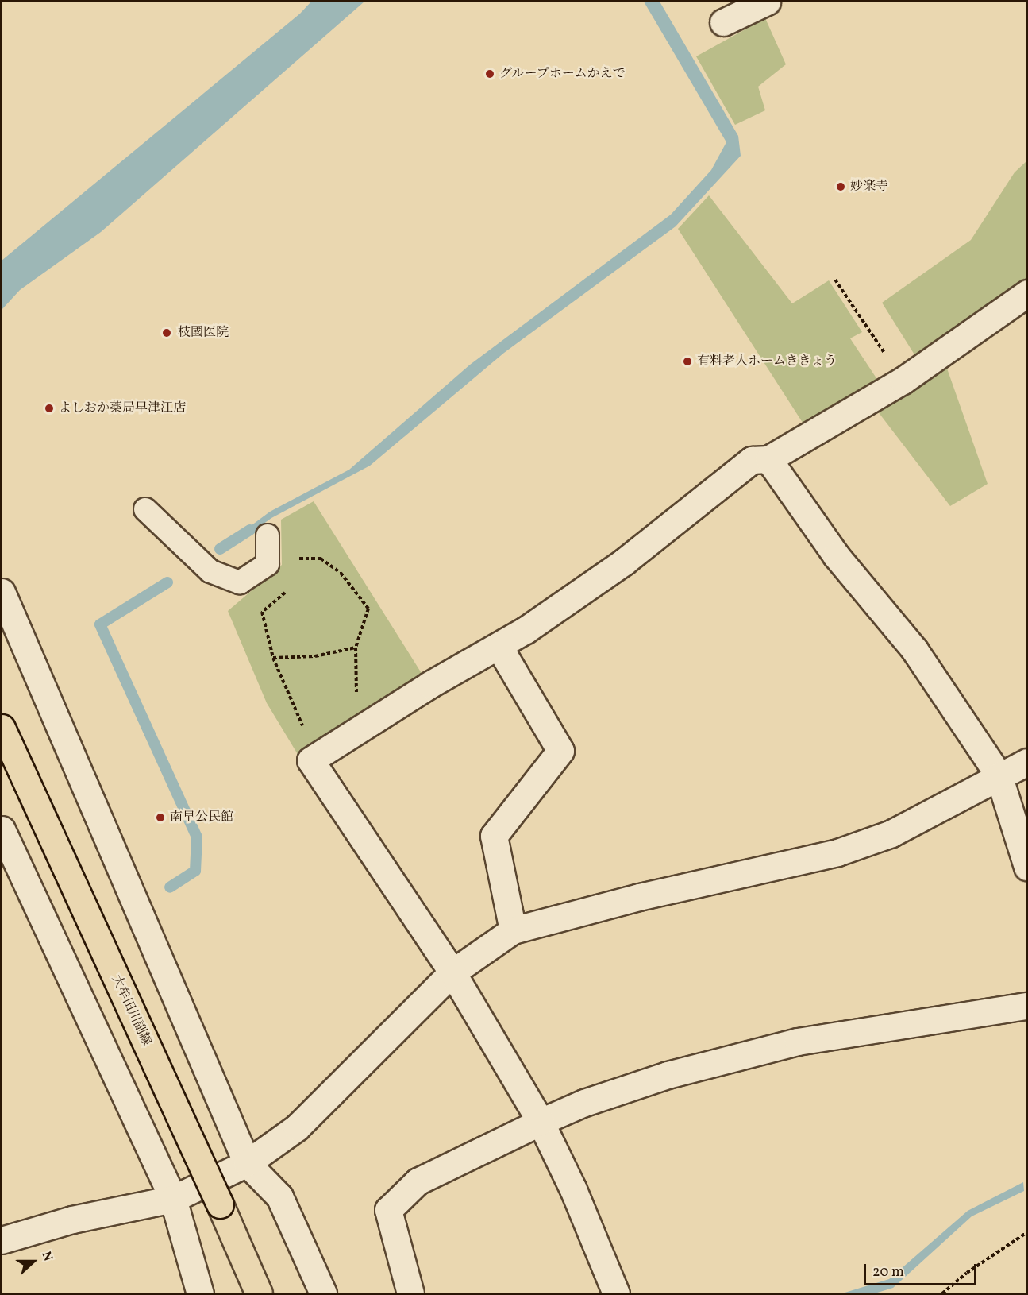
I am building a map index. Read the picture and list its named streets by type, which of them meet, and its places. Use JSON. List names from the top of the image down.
{
  "streets": {
    "main road": ["大牟田川副線"]
  },
  "places": [
    "グループホームかえで",
    "妙楽寺",
    "枝國医院",
    "有料老人ホームききょう",
    "よしおか薬局早津江店",
    "南早公民館"
  ],
  "scale_bar": "20 m",
  "north": "right"
}
